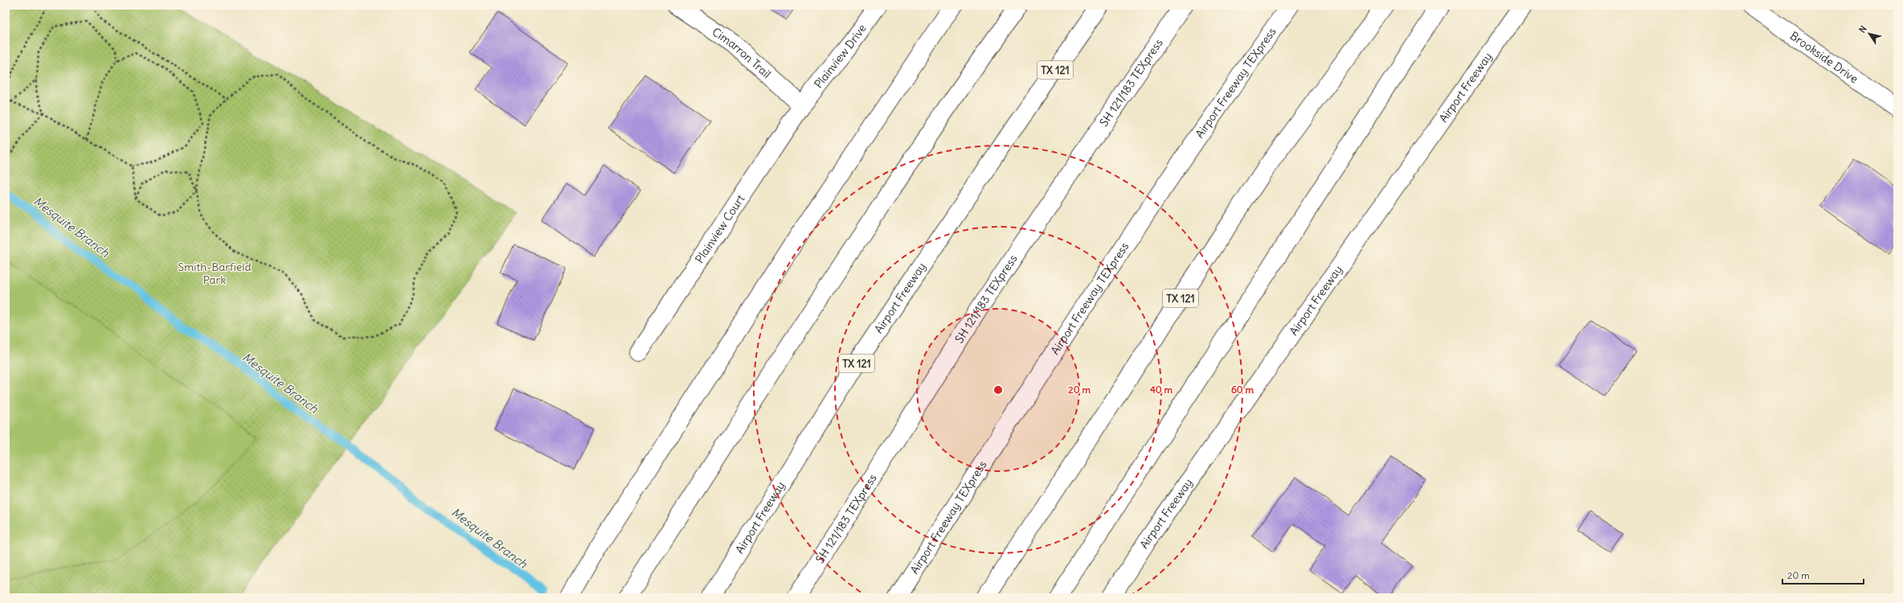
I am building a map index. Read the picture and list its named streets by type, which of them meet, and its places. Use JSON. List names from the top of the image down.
{
  "streets": {
    "main road": [
      "Cimarron Trail",
      "Plainview Drive",
      "Brookside Drive",
      "TX 121",
      "SH 121/183 TEXpress",
      "Airport Freeway TEXpress",
      "Airport Freeway",
      "Plainview Court"
    ]
  },
  "crossings": [
    ["Cimarron Trail", "Plainview Drive"],
    ["Cimarron Trail", "Plainview Court"],
    ["Plainview Drive", "Plainview Court"]
  ],
  "water": ["Mesquite Branch"],
  "parks": ["Smith-Barfield Park"],
  "scale_bar": "20 m",
  "north": "top left",
  "rings": ["20 m", "40 m", "60 m"]
}
